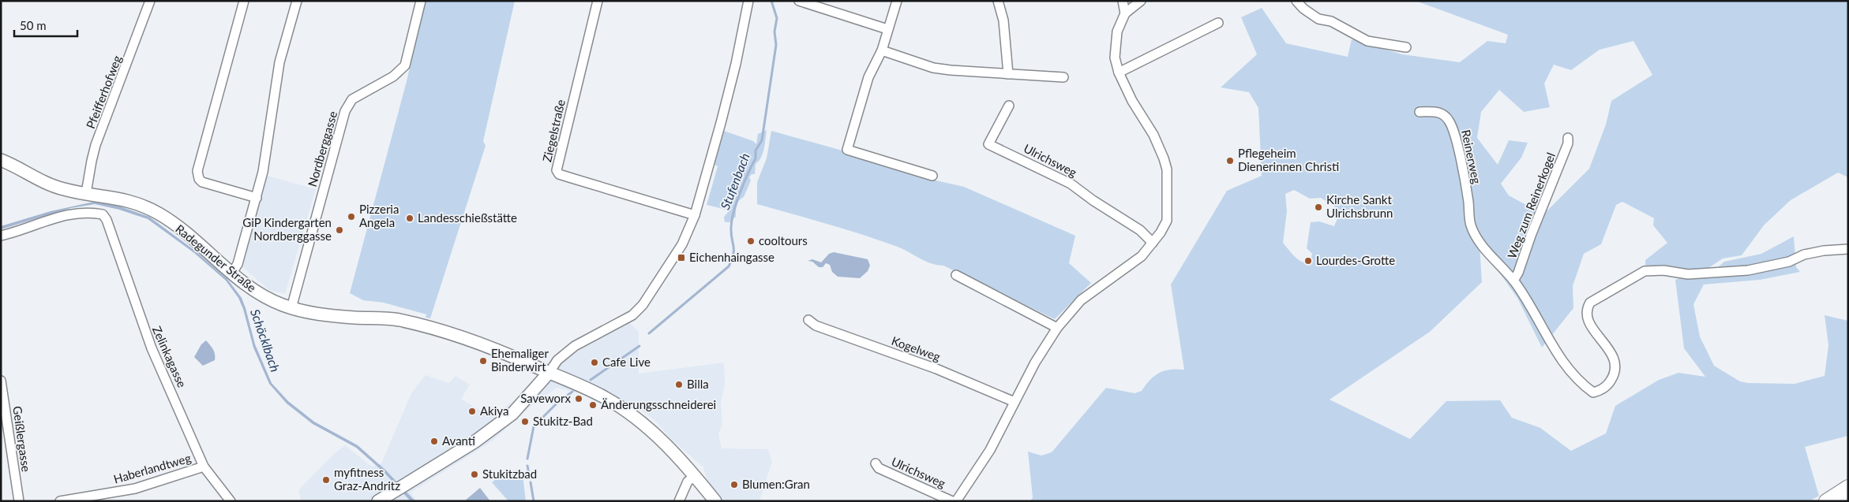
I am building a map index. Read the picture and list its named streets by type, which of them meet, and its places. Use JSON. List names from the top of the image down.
{
  "streets": {
    "main road": ["Radegunder Straße"],
    "street": [
      "Pfeifferhofweg",
      "Ziegelstraße",
      "Nordberggasse",
      "Reinerweg",
      "Ulrichsweg",
      "Weg zum Reinerkogel",
      "Kogelweg",
      "Zelinkagasse",
      "Geißlergasse",
      "Haberlandtweg"
    ]
  },
  "crossings": [
    ["Pfeifferhofweg", "Radegunder Straße"],
    ["Nordberggasse", "Radegunder Straße"],
    ["Reinerweg", "Weg zum Reinerkogel"],
    ["Ulrichsweg", "Kogelweg"],
    ["Zelinkagasse", "Haberlandtweg"]
  ],
  "water": ["Stufenbach", "Schöcklbach"],
  "places": {
    "other": [
      "Pflegeheim Dienerinnen Christi",
      "Kirche Sankt Ulrichsbrunn",
      "Pizzeria Angela",
      "Landesschießstätte",
      "GiP Kindergarten Nordberggasse",
      "cooltours",
      "Lourdes-Grotte",
      "Ehemaliger Binderwirt",
      "Cafe Live",
      "Billa",
      "Saveworx",
      "Änderungsschneiderei",
      "Akiya",
      "Stukitz-Bad",
      "Avanti",
      "Stukitzbad",
      "myfitness Graz-Andritz",
      "Blumen:Gran"
    ],
    "transit": ["Eichenhaingasse"]
  },
  "scale_bar": "50 m"
}
